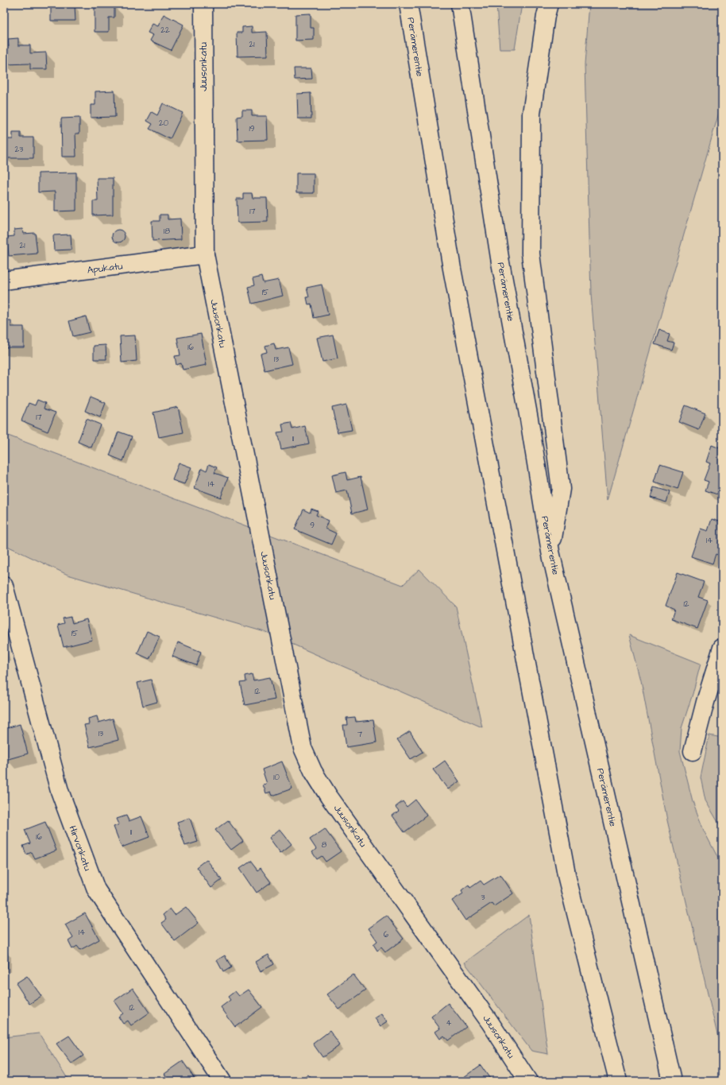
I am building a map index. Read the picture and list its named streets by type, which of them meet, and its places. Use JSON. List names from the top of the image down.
{
  "streets": {
    "main road": [
      "Perämerentie",
      "Juusonkatu",
      "Apukatu",
      "Hirvonkatu"
    ]
  },
  "crossings": [
    ["Juusonkatu", "Apukatu"]
  ],
  "house_numbers": [
    "22",
    "21",
    "20",
    "19",
    "23",
    "17",
    "18",
    "21",
    "15",
    "16",
    "13",
    "17",
    "11",
    "14",
    "9",
    "14",
    "12",
    "15",
    "12",
    "13",
    "7",
    "10",
    "11",
    "16",
    "8",
    "3",
    "14",
    "6",
    "12",
    "4"
  ]
}
